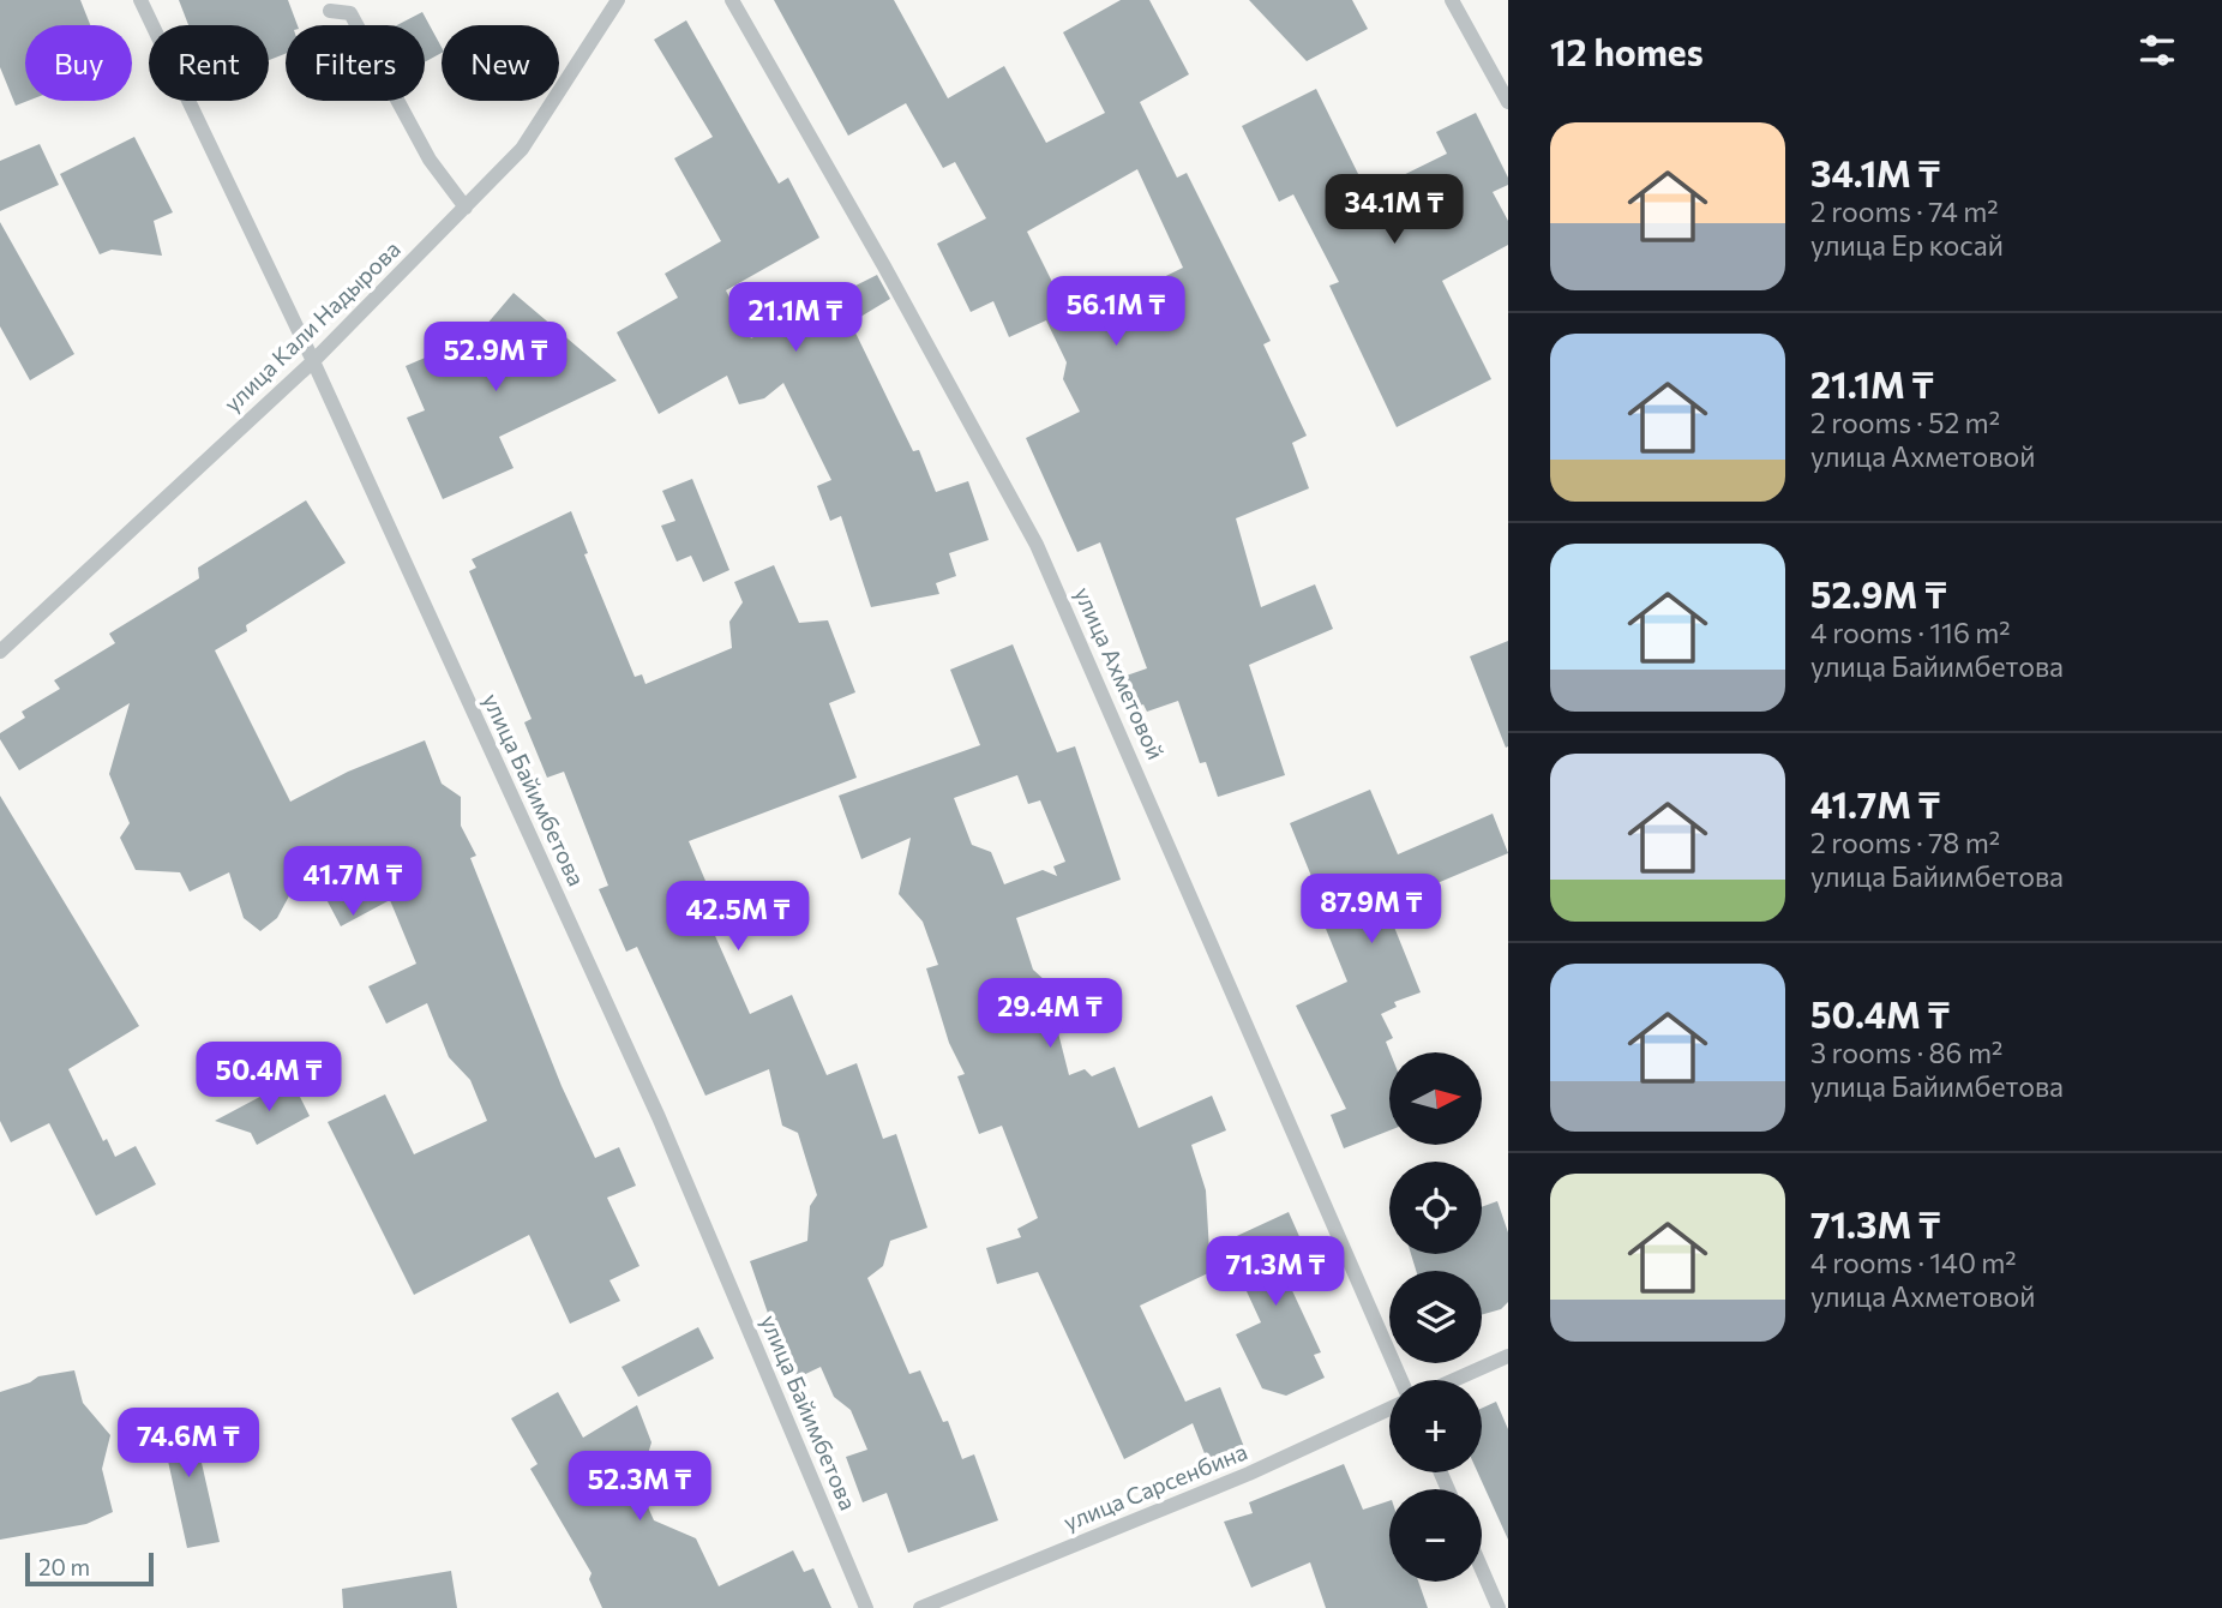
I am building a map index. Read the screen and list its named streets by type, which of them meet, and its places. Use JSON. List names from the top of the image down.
{
  "streets": {
    "street": [
      "улица Кали Надырова",
      "улица Ахметовой",
      "улица Байимбетова",
      "улица Сарсенбина"
    ]
  },
  "crossings": [
    ["улица Кали Надырова", "улица Байимбетова"]
  ],
  "scale_bar": "20 m",
  "north": "right",
  "page": {
    "heading": "12 homes",
    "chip": [
      "Buy",
      "Rent",
      "Filters",
      "New"
    ],
    "list": [
      {
        "name": "34.1M ₸",
        "note": "2 rooms · 74 m² · улица Ер косай"
      },
      {
        "name": "21.1M ₸",
        "note": "2 rooms · 52 m² · улица Ахметовой"
      },
      {
        "name": "52.9M ₸",
        "note": "4 rooms · 116 m² · улица Байимбетова"
      },
      {
        "name": "41.7M ₸",
        "note": "2 rooms · 78 m² · улица Байимбетова"
      },
      {
        "name": "50.4M ₸",
        "note": "3 rooms · 86 m² · улица Байимбетова"
      },
      {
        "name": "71.3M ₸",
        "note": "4 rooms · 140 m² · улица Ахметовой"
      }
    ],
    "price": [
      "34.1M ₸",
      "56.1M ₸",
      "21.1M ₸",
      "52.9M ₸",
      "41.7M ₸",
      "87.9M ₸",
      "42.5M ₸",
      "29.4M ₸",
      "50.4M ₸",
      "71.3M ₸",
      "74.6M ₸",
      "52.3M ₸"
    ],
    "map_buttons": ["+", "−"],
    "scale": "20 m"
  }
}
